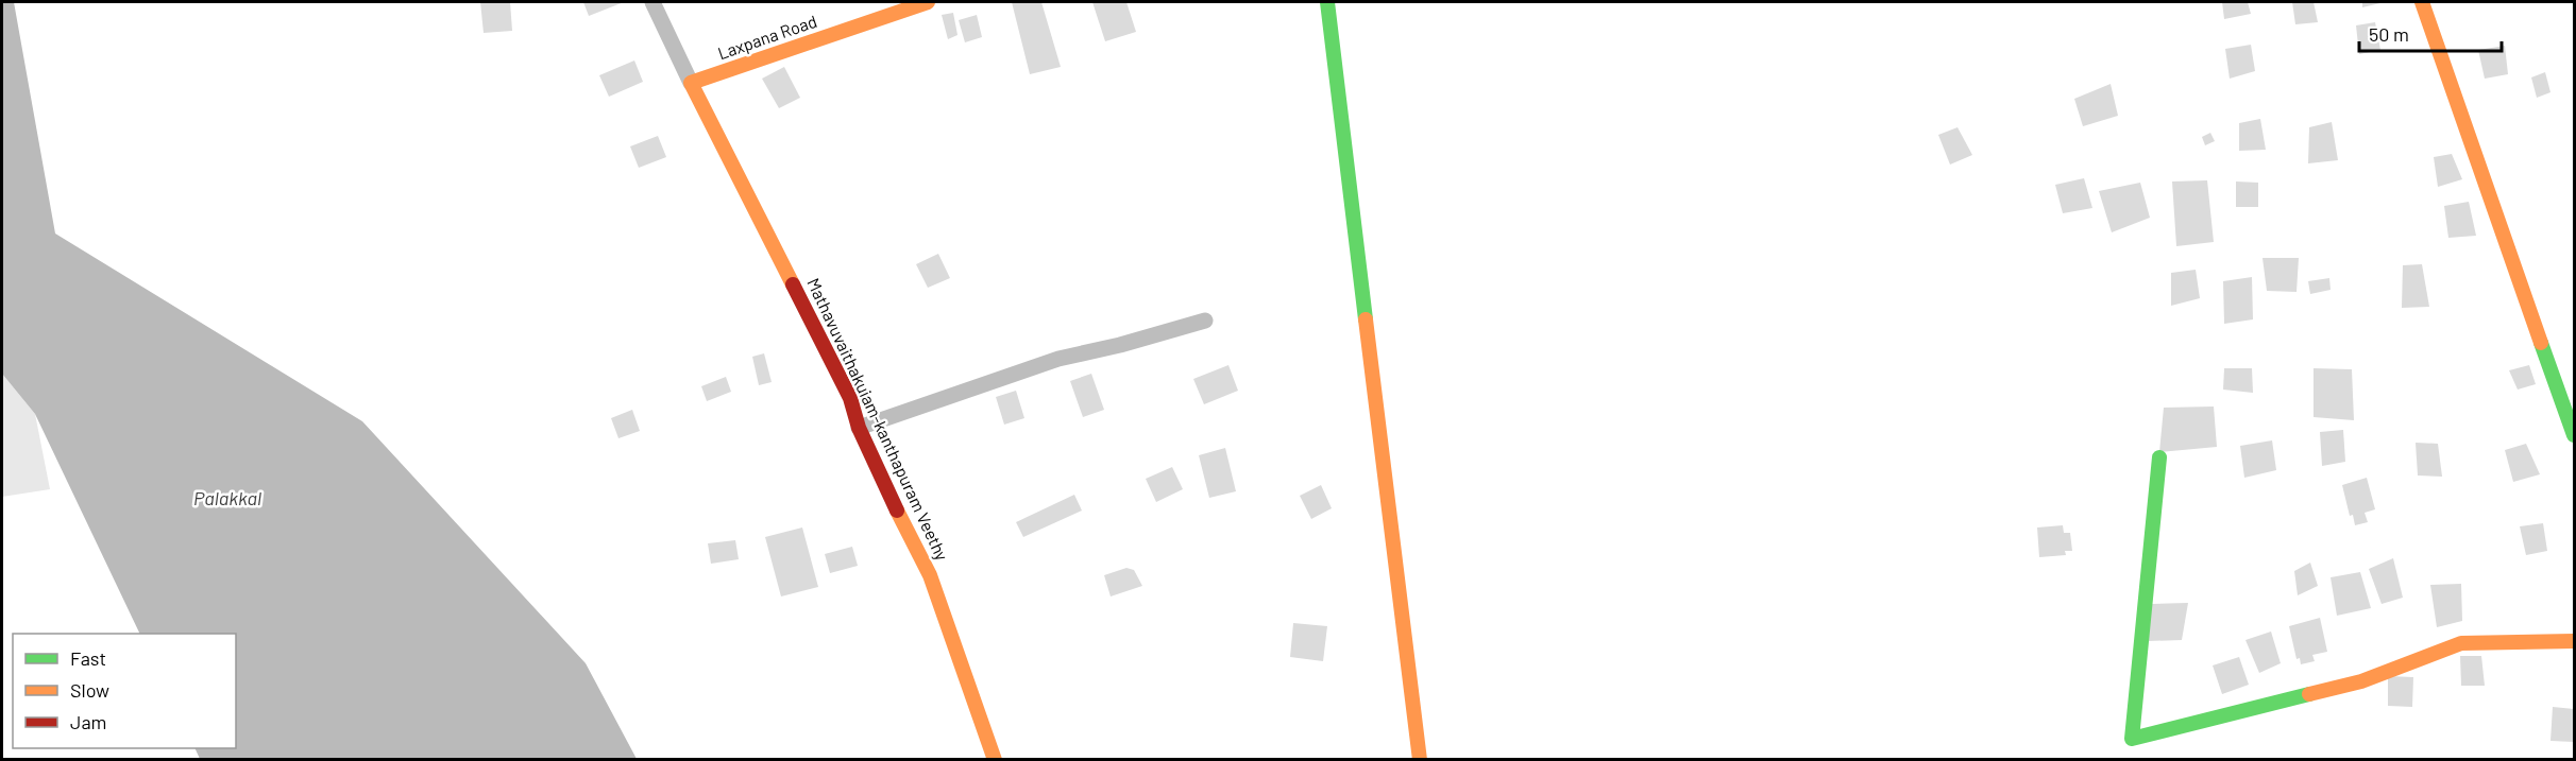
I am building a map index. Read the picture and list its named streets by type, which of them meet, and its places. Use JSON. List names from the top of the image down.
{
  "streets": {
    "street": ["Laxpana Road", "Mathavuvaithakuiam-kanthapuram Veethy"]
  },
  "crossings": [
    ["Laxpana Road", "Mathavuvaithakuiam-kanthapuram Veethy"]
  ],
  "water": ["Palakkal"],
  "legend": ["Fast", "Slow", "Jam"],
  "scale_bar": "50 m"
}
